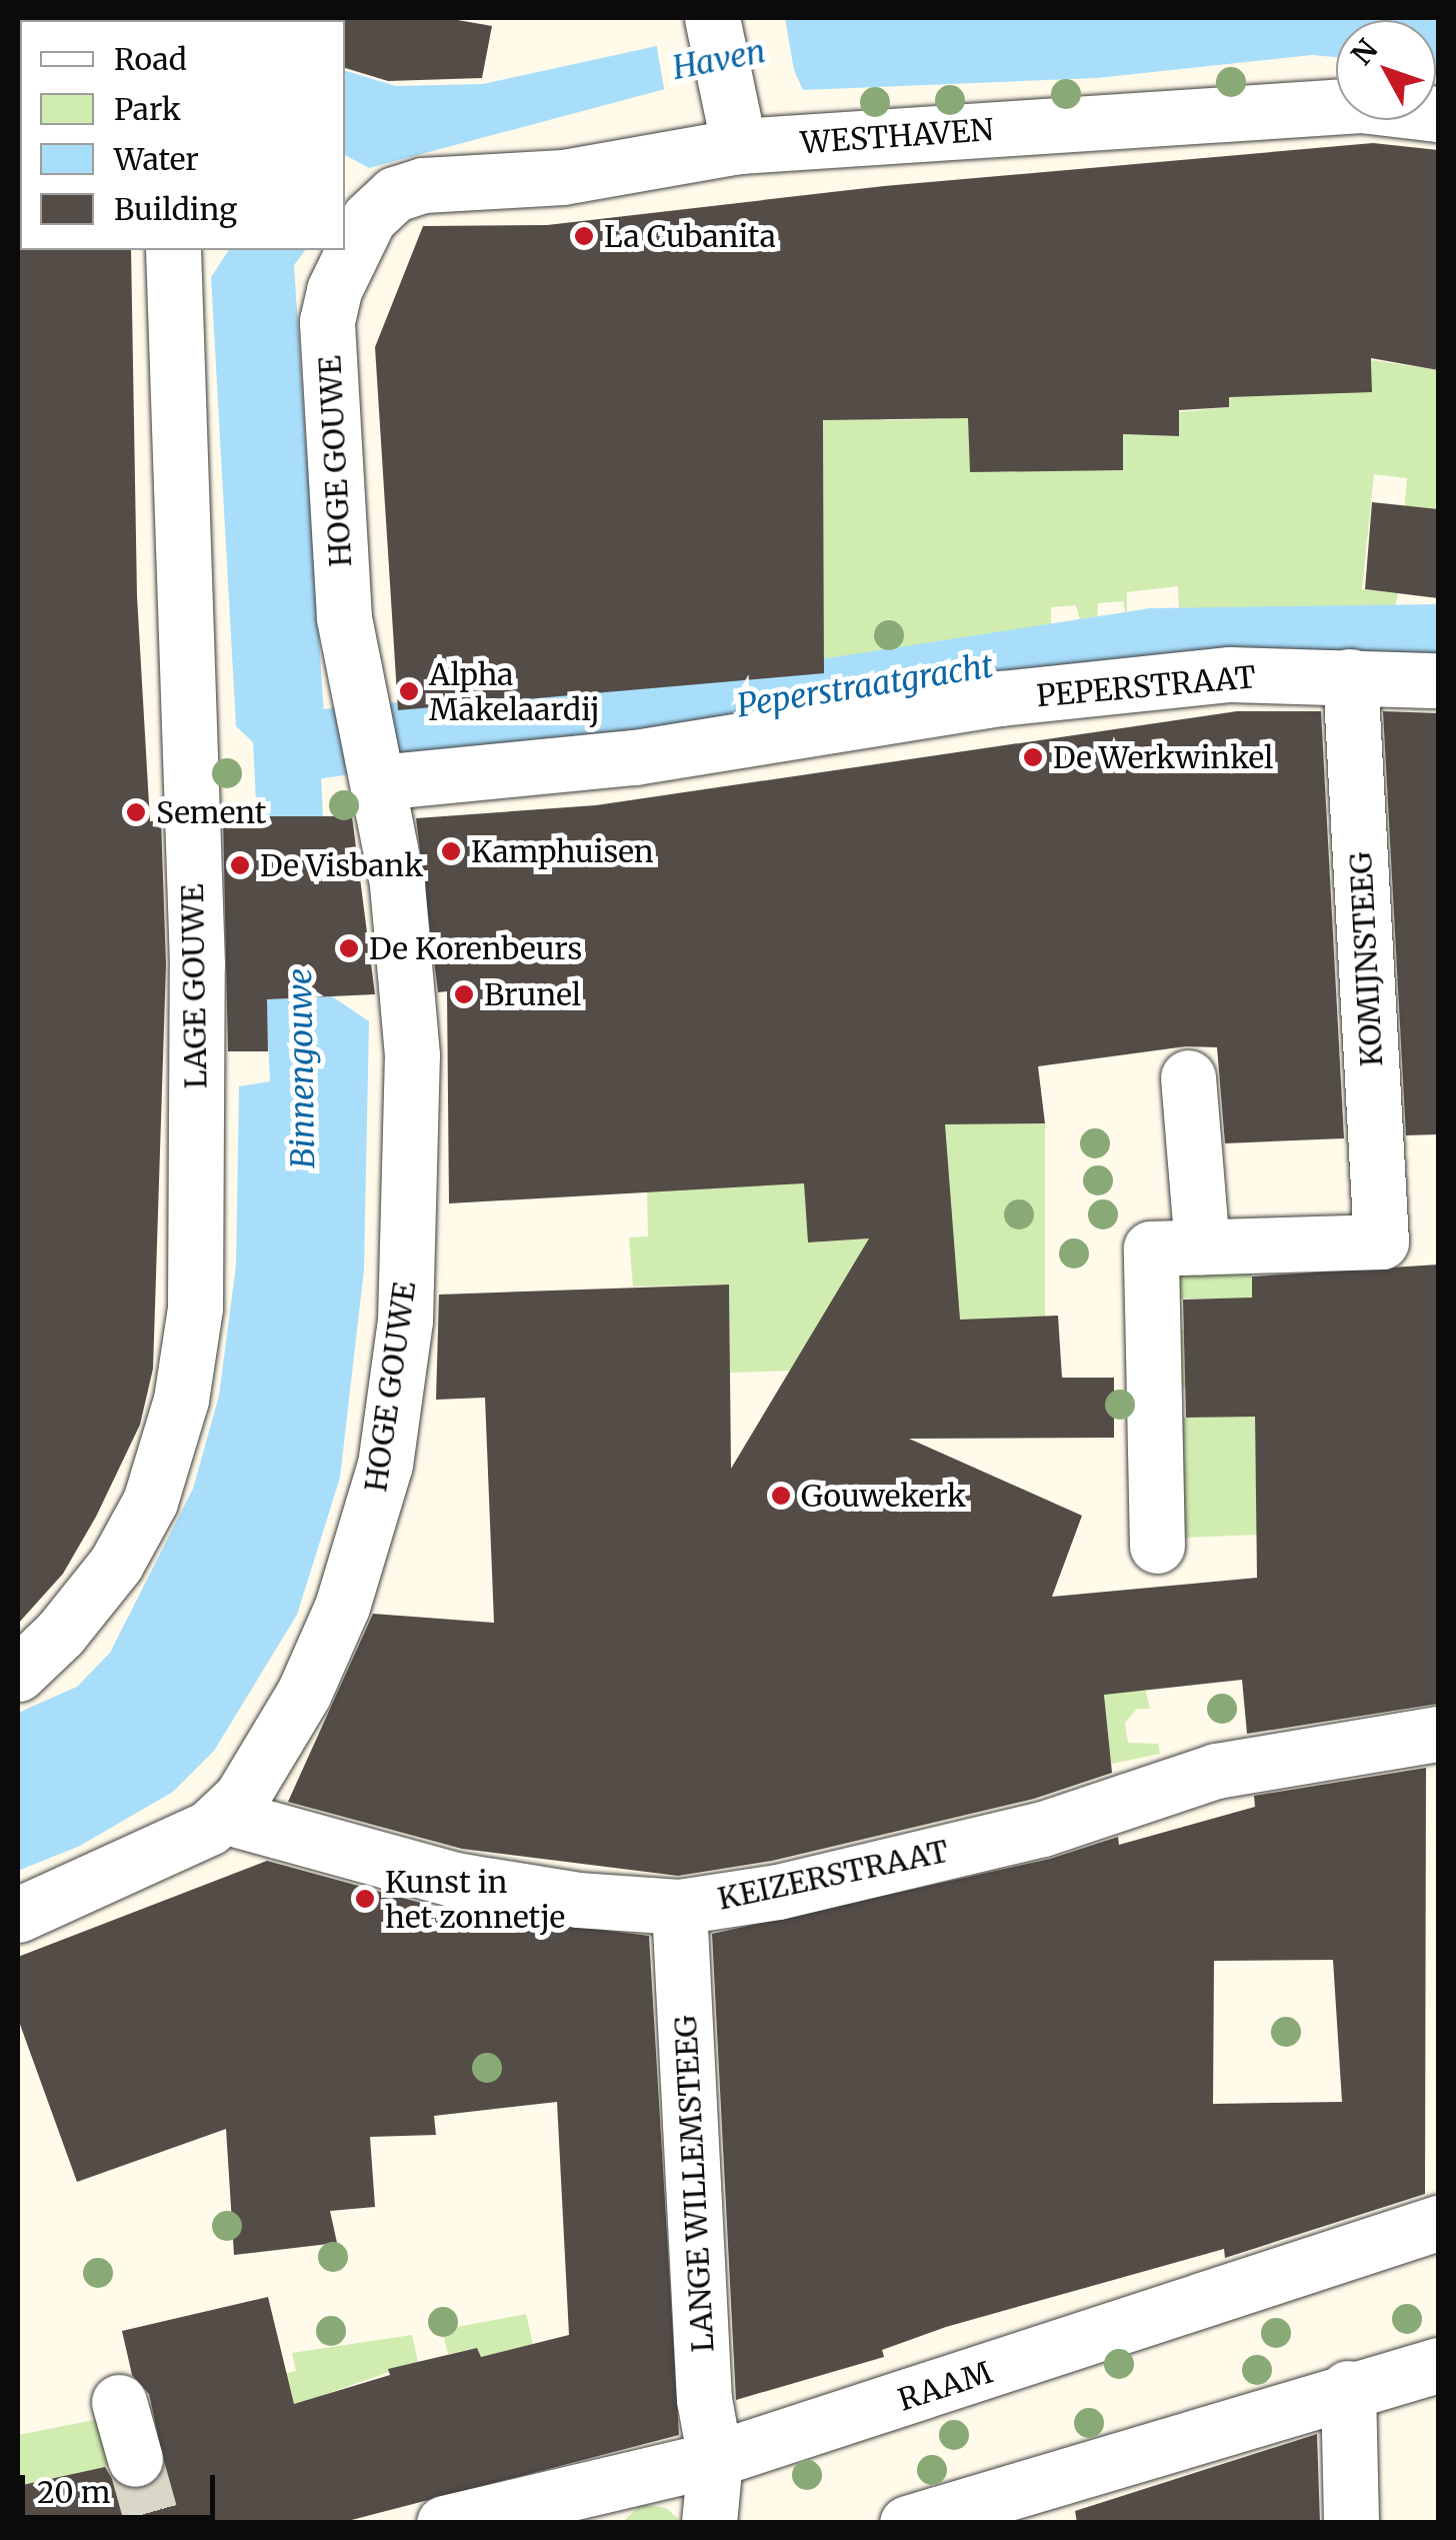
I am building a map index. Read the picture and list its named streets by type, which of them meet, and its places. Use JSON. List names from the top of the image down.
{
  "streets": {
    "street": [
      "WESTHAVEN",
      "HOGE GOUWE",
      "PEPERSTRAAT",
      "KOMIJNSTEEG",
      "LAGE GOUWE",
      "KEIZERSTRAAT",
      "LANGE WILLEMSTEEG",
      "RAAM"
    ]
  },
  "crossings": [
    ["WESTHAVEN", "HOGE GOUWE"],
    ["HOGE GOUWE", "PEPERSTRAAT"],
    ["HOGE GOUWE", "KEIZERSTRAAT"],
    ["PEPERSTRAAT", "KOMIJNSTEEG"],
    ["KEIZERSTRAAT", "LANGE WILLEMSTEEG"],
    ["LANGE WILLEMSTEEG", "RAAM"]
  ],
  "water": ["Haven", "Peperstraatgracht", "Binnengouwe"],
  "places": [
    "La Cubanita",
    "Alpha Makelaardij",
    "De Werkwinkel",
    "Sement",
    "Kamphuisen",
    "De Visbank",
    "De Korenbeurs",
    "Brunel",
    "Gouwekerk",
    "Kunst in het zonnetje"
  ],
  "legend": [
    "Road",
    "Park",
    "Water",
    "Building"
  ],
  "scale_bar": "20 m",
  "north": "top left"
}
